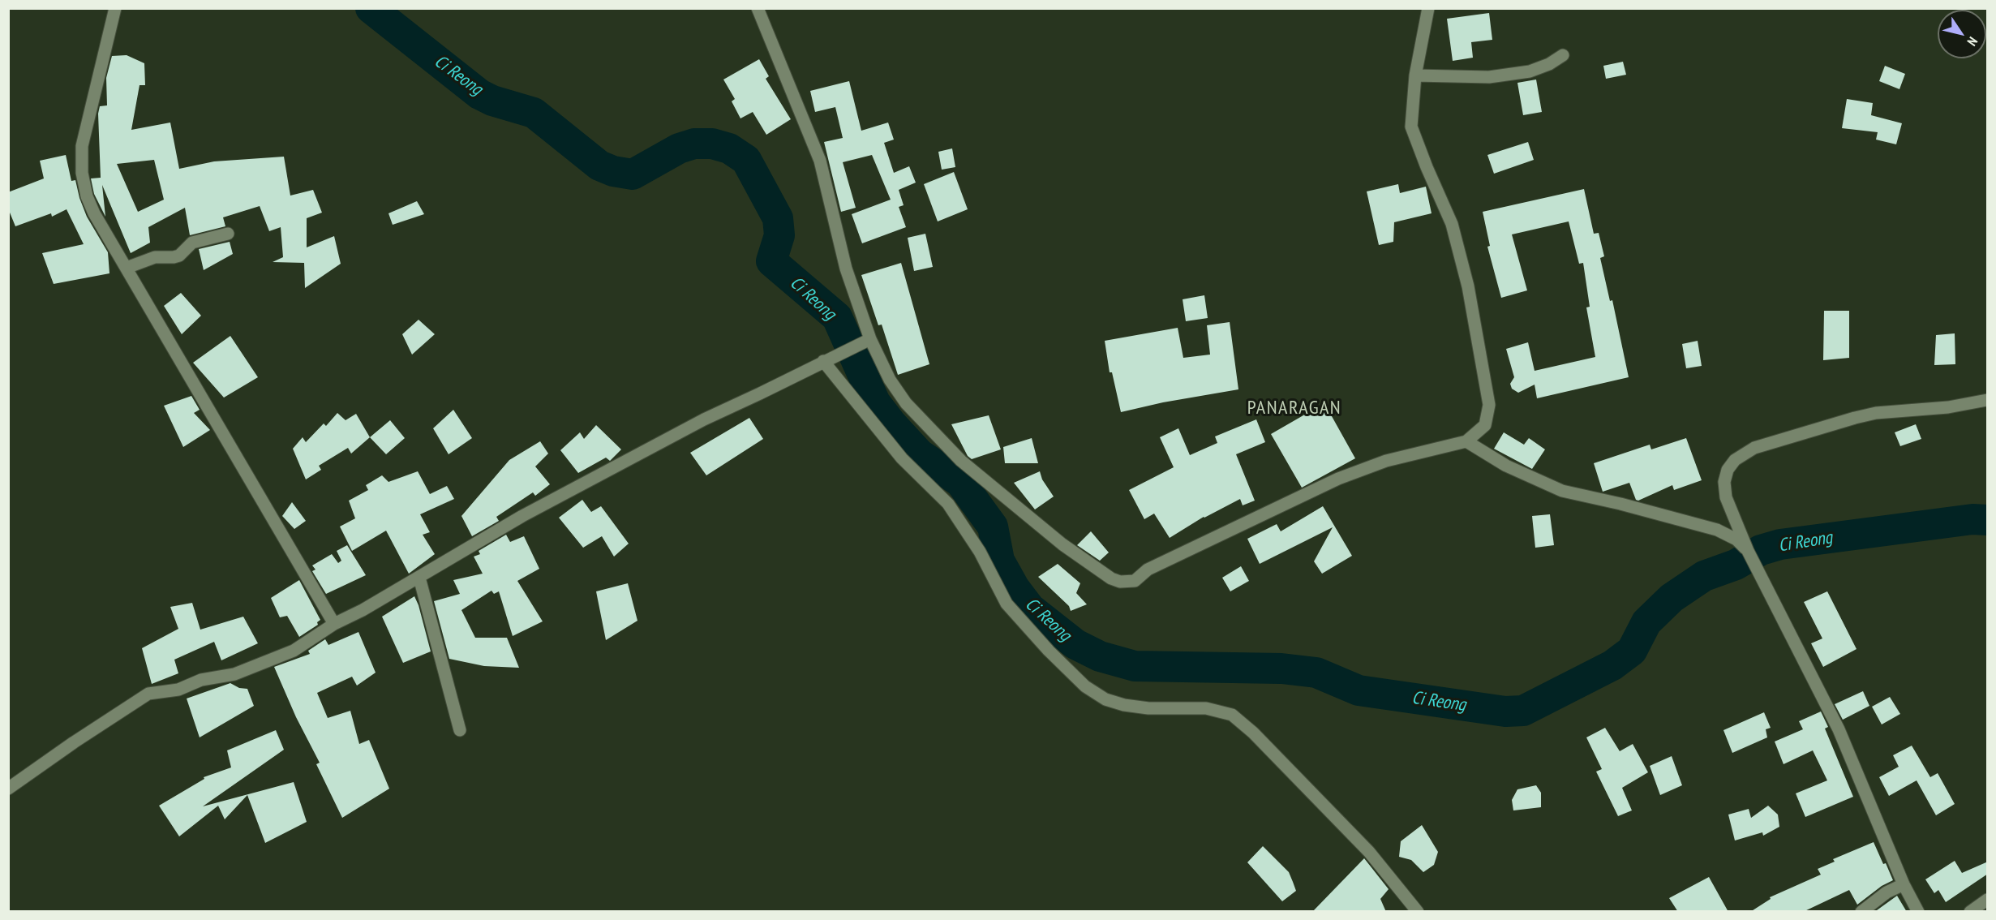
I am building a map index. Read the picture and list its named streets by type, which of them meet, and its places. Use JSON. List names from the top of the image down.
{
  "districts": ["PANARAGAN"],
  "water": ["Ci Reong"],
  "north": "bottom right"
}
